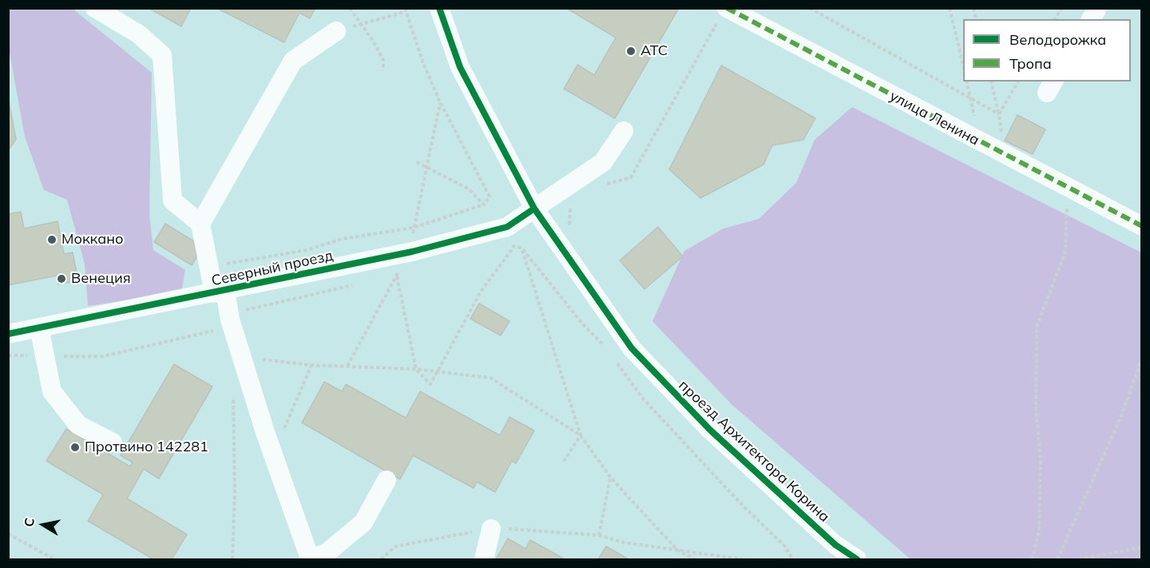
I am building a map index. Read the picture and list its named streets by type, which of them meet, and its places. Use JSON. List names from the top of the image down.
{
  "streets": {
    "street": ["улица Ленина", "Северный проезд", "проезд Архитектора Корина"]
  },
  "crossings": [
    ["Северный проезд", "проезд Архитектора Корина"]
  ],
  "places": [
    "АТС",
    "Моккано",
    "Венеция",
    "Протвино 142281"
  ],
  "legend": ["Велодорожка", "Тропа"],
  "north": "left"
}
